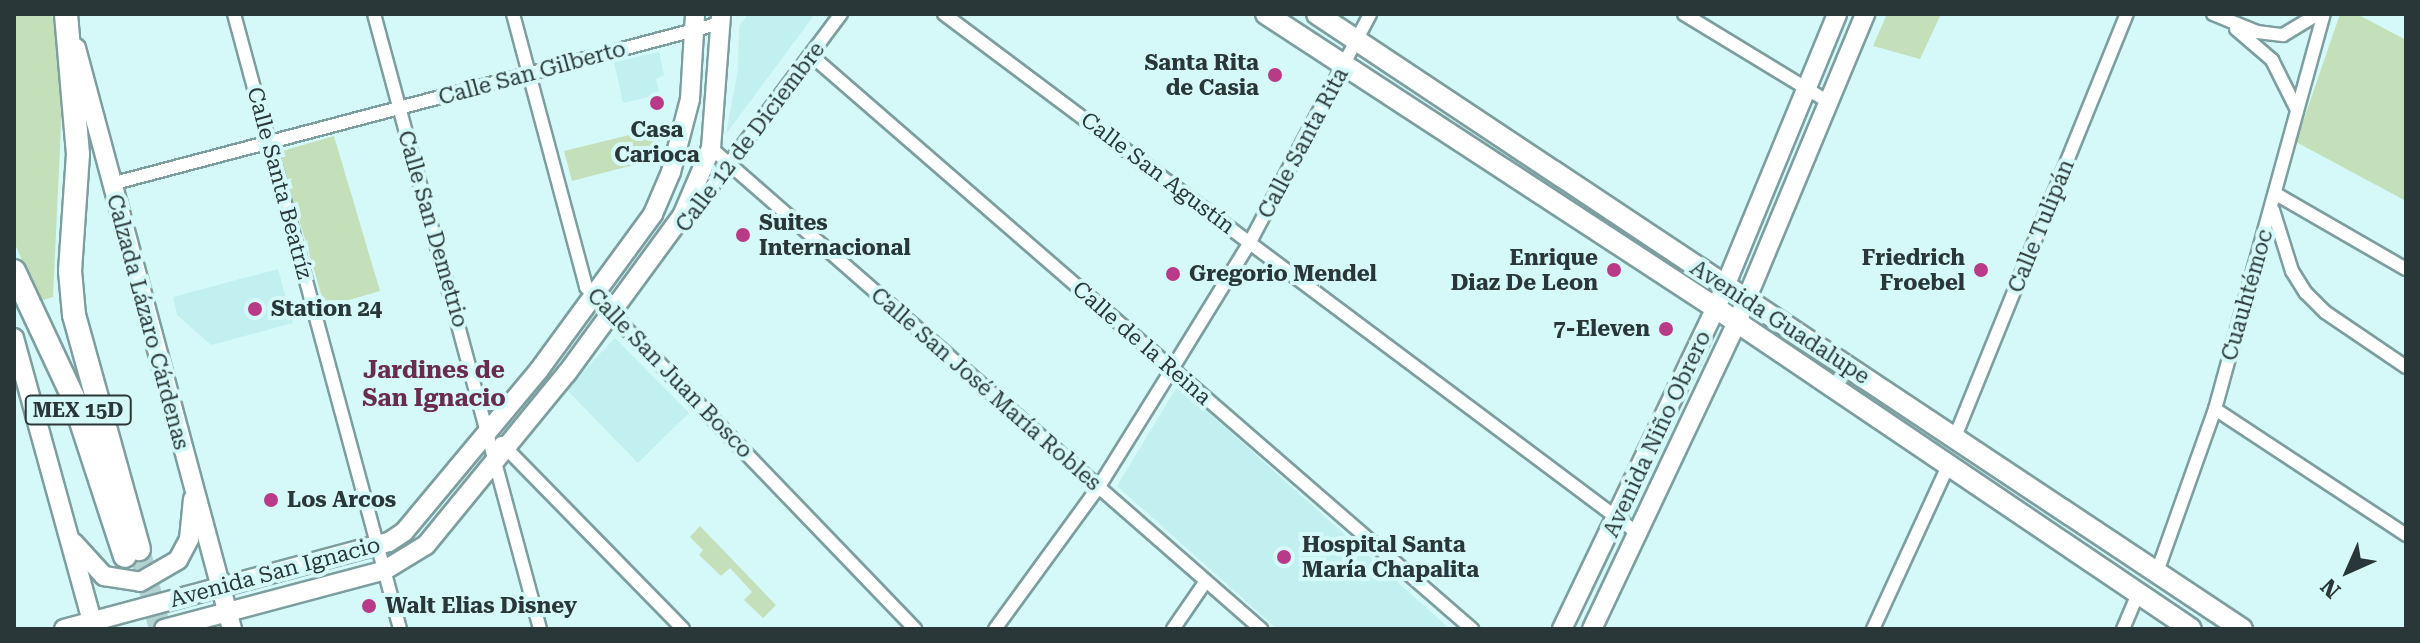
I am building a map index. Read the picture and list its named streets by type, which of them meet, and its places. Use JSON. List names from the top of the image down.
{
  "streets": {
    "highway": ["Calzada Lázaro Cárdenas", "MEX 15D"],
    "main road": ["Avenida Guadalupe"],
    "street": [
      "Calle San Gilberto",
      "Calle 12 de Diciembre",
      "Calle Santa Rita",
      "Calle San Agustín",
      "Calle Santa Beatríz",
      "Calle Tulipán",
      "Calle San Demetrio",
      "Cuauhtémoc",
      "Calle de la Reina",
      "Calle San Juan Bosco",
      "Calle San José María Robles",
      "Avenida Niño Obrero",
      "Avenida San Ignacio"
    ]
  },
  "crossings": [
    ["Calle San Gilberto", "Calle Santa Beatríz"],
    ["Calle San Gilberto", "Calle San Demetrio"],
    ["Calle San Gilberto", "Calzada Lázaro Cárdenas"],
    ["Calle San Gilberto", "Calle San Juan Bosco"],
    ["Calle San Gilberto", "Avenida San Ignacio"],
    ["Calle 12 de Diciembre", "Calle de la Reina"],
    ["Calle 12 de Diciembre", "Calle San José María Robles"],
    ["Calle 12 de Diciembre", "Avenida San Ignacio"],
    ["Calle Santa Rita", "Calle San Agustín"],
    ["Calle Santa Rita", "Avenida Guadalupe"],
    ["Calle Santa Rita", "Calle de la Reina"],
    ["Calle Santa Rita", "Calle San José María Robles"],
    ["Calle San Agustín", "Avenida Niño Obrero"],
    ["Calle Santa Beatríz", "Avenida San Ignacio"],
    ["Calle Tulipán", "Avenida Guadalupe"],
    ["Calle San Demetrio", "Avenida San Ignacio"],
    ["Cuauhtémoc", "Avenida Guadalupe"],
    ["Calzada Lázaro Cárdenas", "Avenida San Ignacio"],
    ["Avenida Guadalupe", "Avenida Niño Obrero"],
    ["Calle San Juan Bosco", "Avenida San Ignacio"],
    ["Calle San José María Robles", "Avenida San Ignacio"]
  ],
  "districts": ["Jardines de San Ignacio"],
  "places": [
    "Santa Rita de Casia",
    "Casa Carioca",
    "Suites Internacional",
    "Enrique Diaz De Leon",
    "Friedrich Froebel",
    "Gregorio Mendel",
    "Station 24",
    "7-Eleven",
    "Los Arcos",
    "Hospital Santa María Chapalita",
    "Walt Elias Disney"
  ],
  "north": "bottom left"
}
